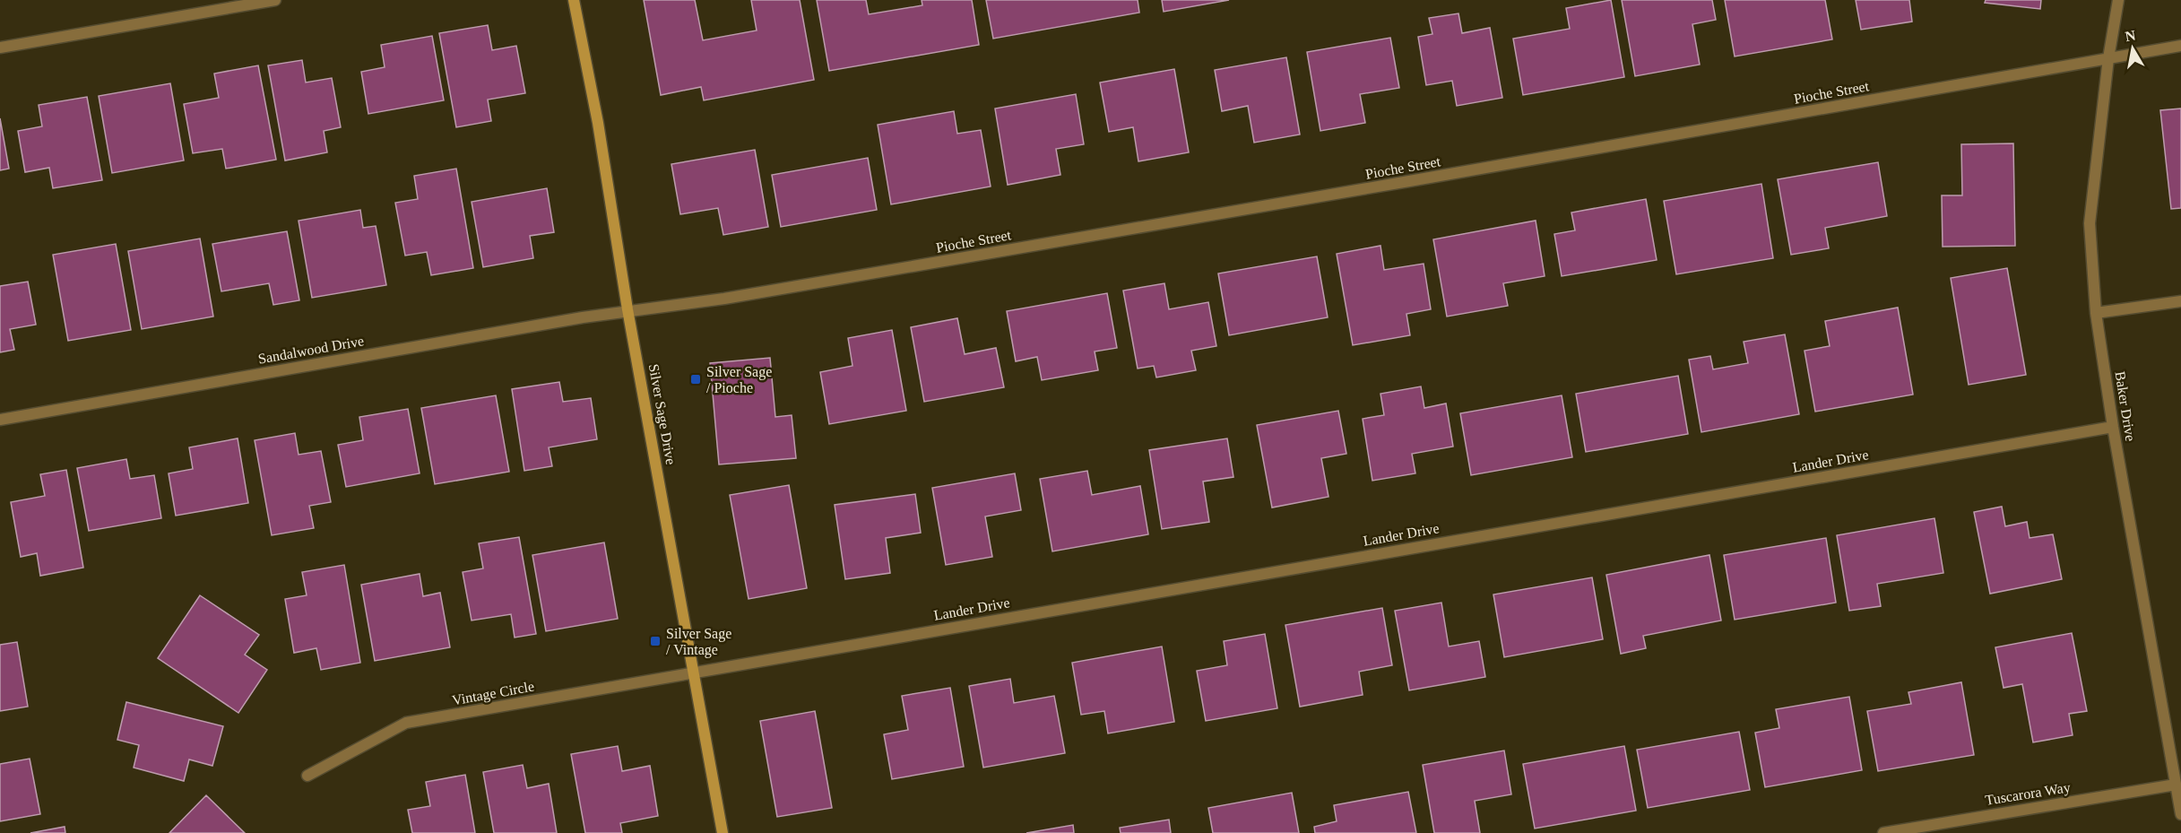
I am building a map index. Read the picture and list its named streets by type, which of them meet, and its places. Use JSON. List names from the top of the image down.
{
  "streets": {
    "street": [
      "Pioche Street",
      "Sandalwood Drive",
      "Baker Drive",
      "Silver Sage Drive",
      "Lander Drive",
      "Vintage Circle",
      "Tuscarora Way"
    ]
  },
  "crossings": [
    ["Pioche Street", "Sandalwood Drive"],
    ["Pioche Street", "Baker Drive"],
    ["Pioche Street", "Silver Sage Drive"],
    ["Sandalwood Drive", "Silver Sage Drive"],
    ["Baker Drive", "Lander Drive"],
    ["Baker Drive", "Tuscarora Way"],
    ["Silver Sage Drive", "Lander Drive"],
    ["Silver Sage Drive", "Vintage Circle"],
    ["Lander Drive", "Vintage Circle"]
  ],
  "places": {
    "transit": ["Silver Sage / Pioche", "Silver Sage / Vintage"]
  },
  "north": "top"
}
